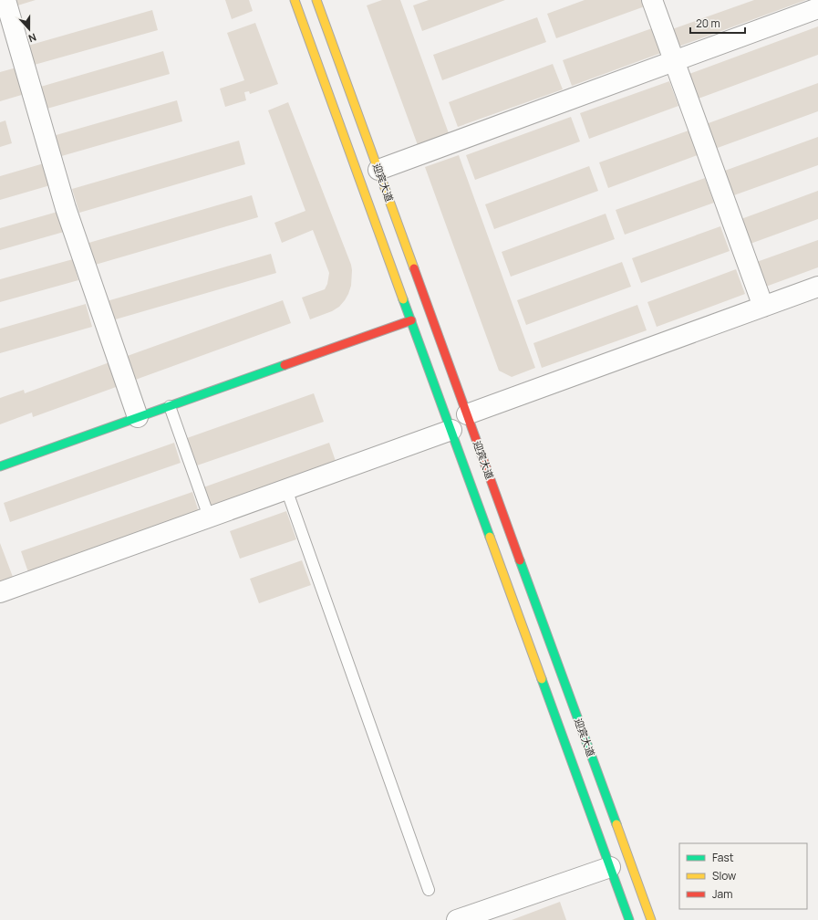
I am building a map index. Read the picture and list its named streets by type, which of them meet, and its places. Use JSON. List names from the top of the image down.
{
  "streets": {
    "main road": ["迎宾大道"]
  },
  "legend": ["Fast", "Slow", "Jam"],
  "scale_bar": "20 m",
  "north": "bottom"
}
